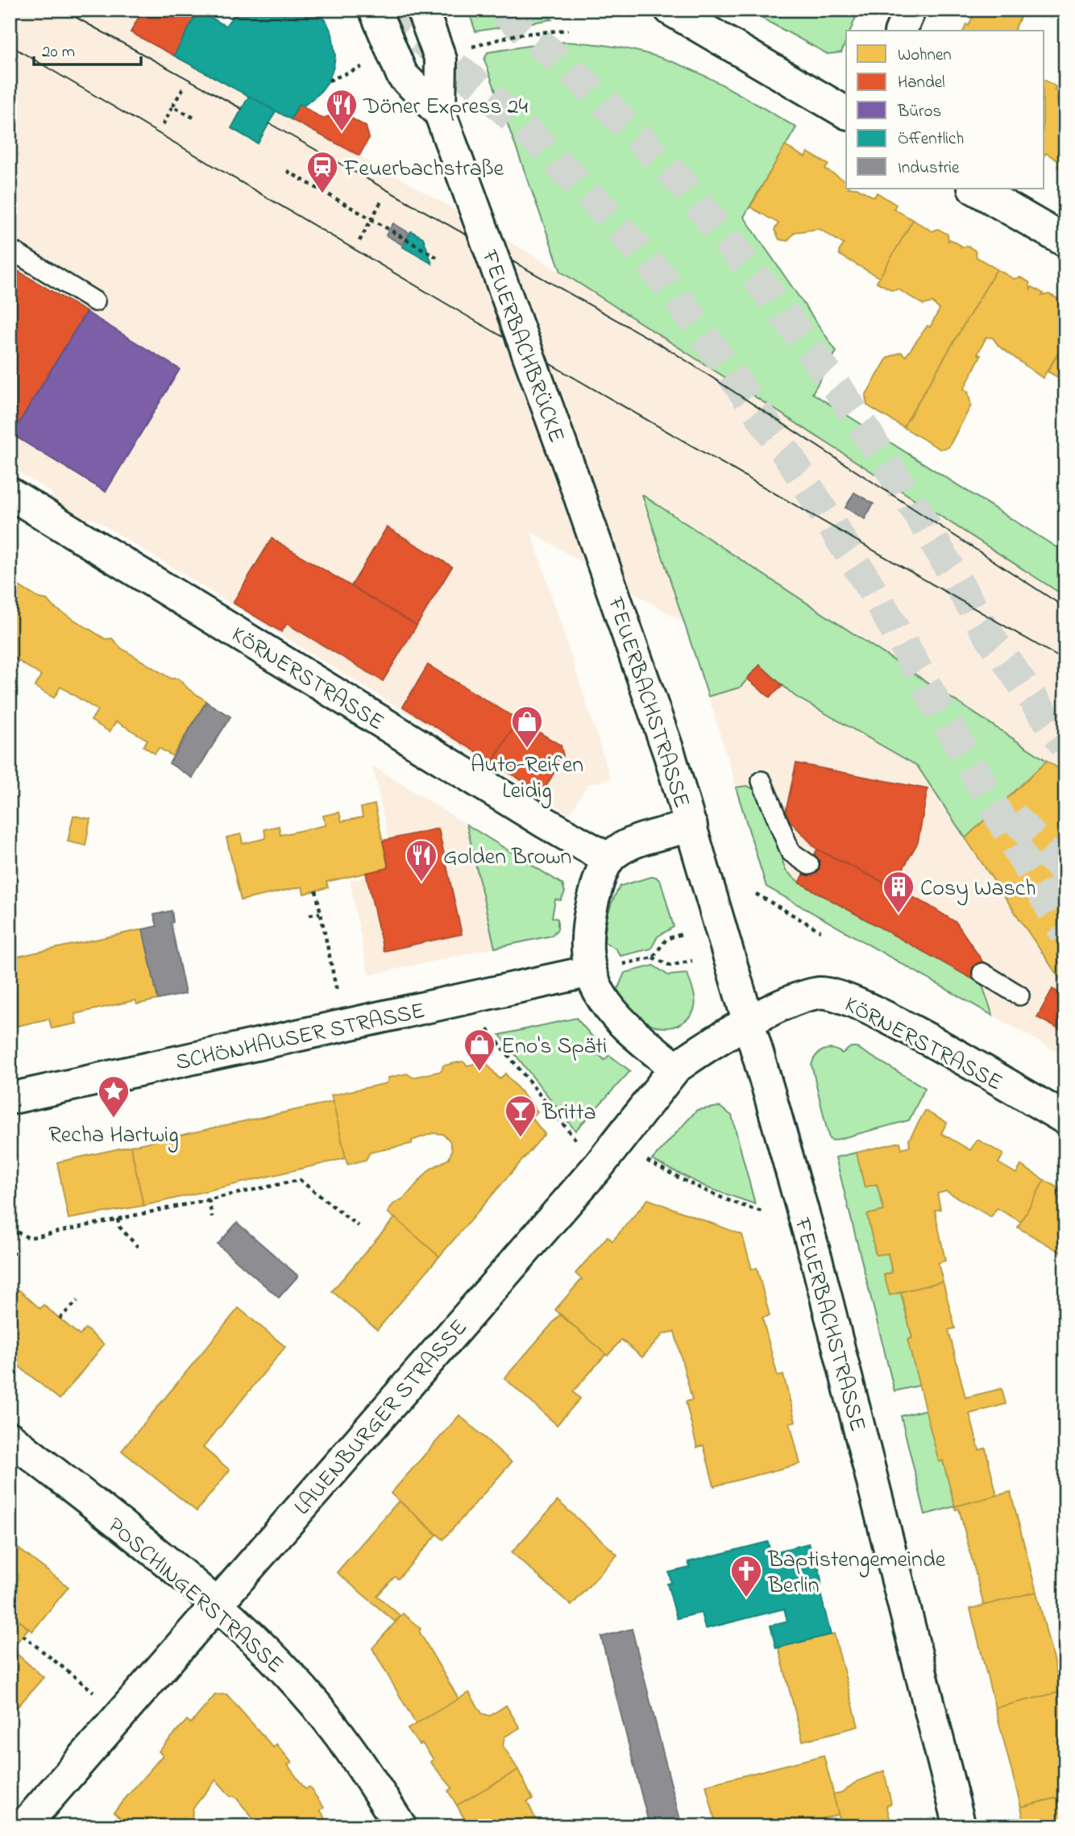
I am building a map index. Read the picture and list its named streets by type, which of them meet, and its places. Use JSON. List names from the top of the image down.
{
  "streets": {
    "street": [
      "FEUERBACHBRÜCKE",
      "KÖRNERSTRASSE",
      "FEUERBACHSTRASSE",
      "SCHÖNHAUSER STRASSE",
      "LAUENBURGER STRASSE",
      "POSCHINGERSTRASSE"
    ]
  },
  "crossings": [
    ["FEUERBACHBRÜCKE", "FEUERBACHSTRASSE"],
    ["KÖRNERSTRASSE", "FEUERBACHSTRASSE"],
    ["KÖRNERSTRASSE", "LAUENBURGER STRASSE"],
    ["FEUERBACHSTRASSE", "LAUENBURGER STRASSE"],
    ["LAUENBURGER STRASSE", "POSCHINGERSTRASSE"]
  ],
  "places": {
    "restaurant": ["Döner Express 24", "Golden Brown"],
    "station": ["Feuerbachstraße"],
    "shop": ["Auto-Reifen Leidig", "Eno's Späti"],
    "building": ["Cosy Wasch"],
    "place": ["Recha Hartwig"],
    "bar": ["Britta"],
    "church": ["Baptistengemeinde Berlin"]
  },
  "legend": [
    "Wohnen",
    "Handel",
    "Büros",
    "Öffentlich",
    "Industrie"
  ],
  "scale_bar": "20 m"
}
